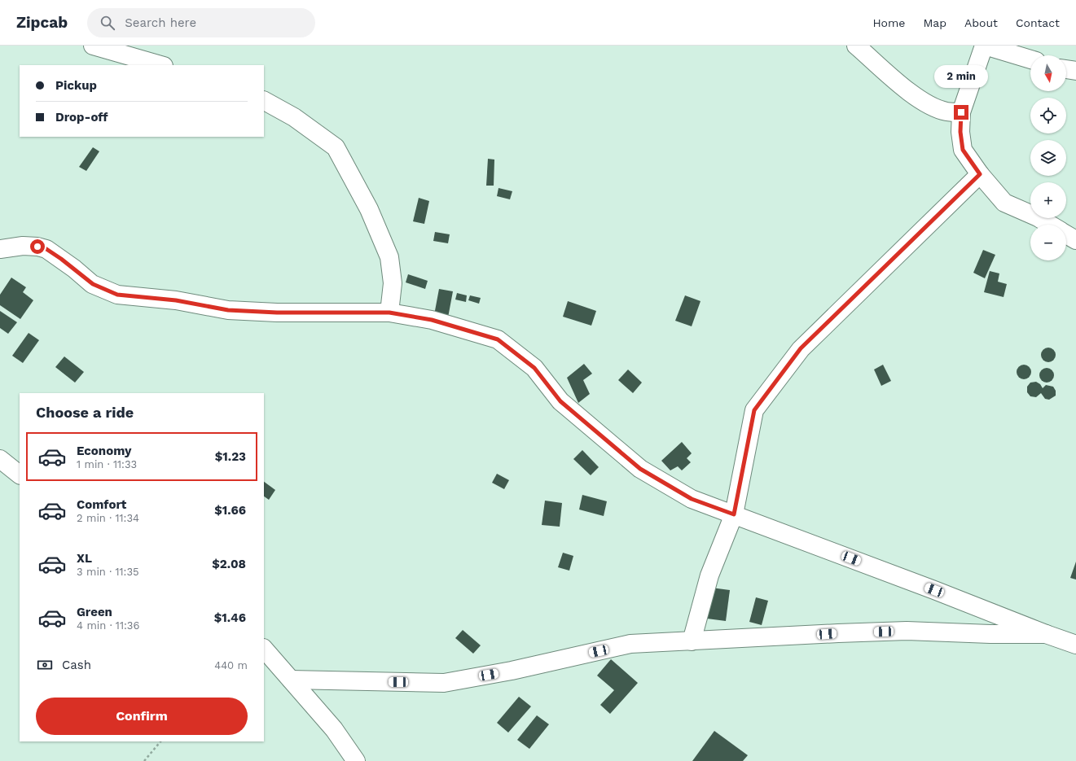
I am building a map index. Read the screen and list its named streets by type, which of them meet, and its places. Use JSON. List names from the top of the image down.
{
  "north": "bottom",
  "page": {
    "header": "Zipcab",
    "search": "Search here",
    "nav": [
      "Home",
      "Map",
      "About",
      "Contact"
    ],
    "map_buttons": ["+", "−"],
    "bubble": "2 min",
    "banner": ["Pickup", "Drop-off"],
    "heading": "Choose a ride",
    "list": [
      {
        "name": "Economy",
        "note": "1 min · 11:33",
        "value": "$1.23"
      },
      {
        "name": "Comfort",
        "note": "2 min · 11:34",
        "value": "$1.66"
      },
      {
        "name": "XL",
        "note": "3 min · 11:35",
        "value": "$2.08"
      },
      {
        "name": "Green",
        "note": "4 min · 11:36",
        "value": "$1.46"
      }
    ],
    "pay": ["Cash", "440 m"],
    "buttons": "Confirm"
  }
}
